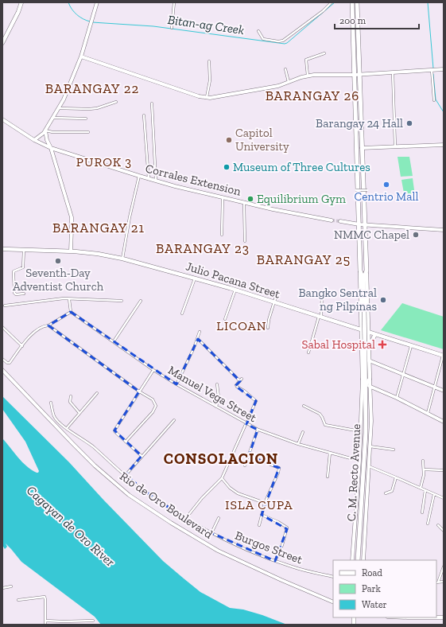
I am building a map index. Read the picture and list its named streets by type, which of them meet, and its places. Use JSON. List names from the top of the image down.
{
  "streets": {
    "highway": ["C. M. Recto Avenue"],
    "main road": ["Corrales Extension", "Julio Pacana Street", "Rio de Oro Boulevard"],
    "street": ["Manuel Vega Street", "Burgos Street"]
  },
  "crossings": [
    ["Julio Pacana Street", "C. M. Recto Avenue"]
  ],
  "districts": [
    "BARANGAY 22",
    "BARANGAY 26",
    "PUROK 3",
    "BARANGAY 21",
    "BARANGAY 23",
    "BARANGAY 25",
    "LICOAN",
    "CONSOLACION",
    "ISLA CUPA"
  ],
  "water": ["Bitan-ag Creek", "Cagayan de Oro River"],
  "places": {
    "other": [
      "Barangay 24 Hall",
      "Capitol University",
      "Museum of Three Cultures",
      "Centrio Mall",
      "Equilibrium Gym",
      "NMMC Chapel",
      "Seventh-Day Adventist Church",
      "Bangko Sentral ng Pilpinas"
    ],
    "health": ["Sabal Hospital"]
  },
  "legend": ["Road", "Park", "Water"],
  "scale_bar": "200 m"
}
